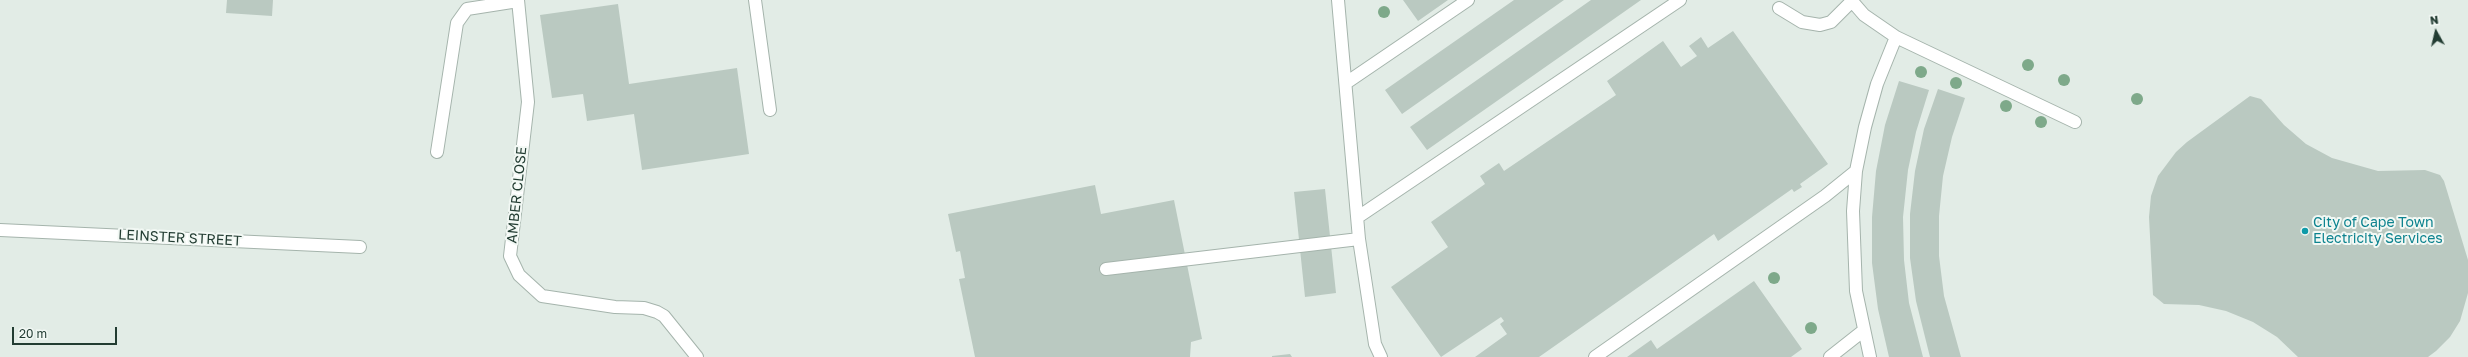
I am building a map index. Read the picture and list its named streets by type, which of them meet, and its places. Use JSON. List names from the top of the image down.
{
  "streets": {
    "street": ["AMBER CLOSE", "LEINSTER STREET"]
  },
  "places": ["City of Cape Town Electricity Services"],
  "scale_bar": "20 m",
  "north": "top"
}
